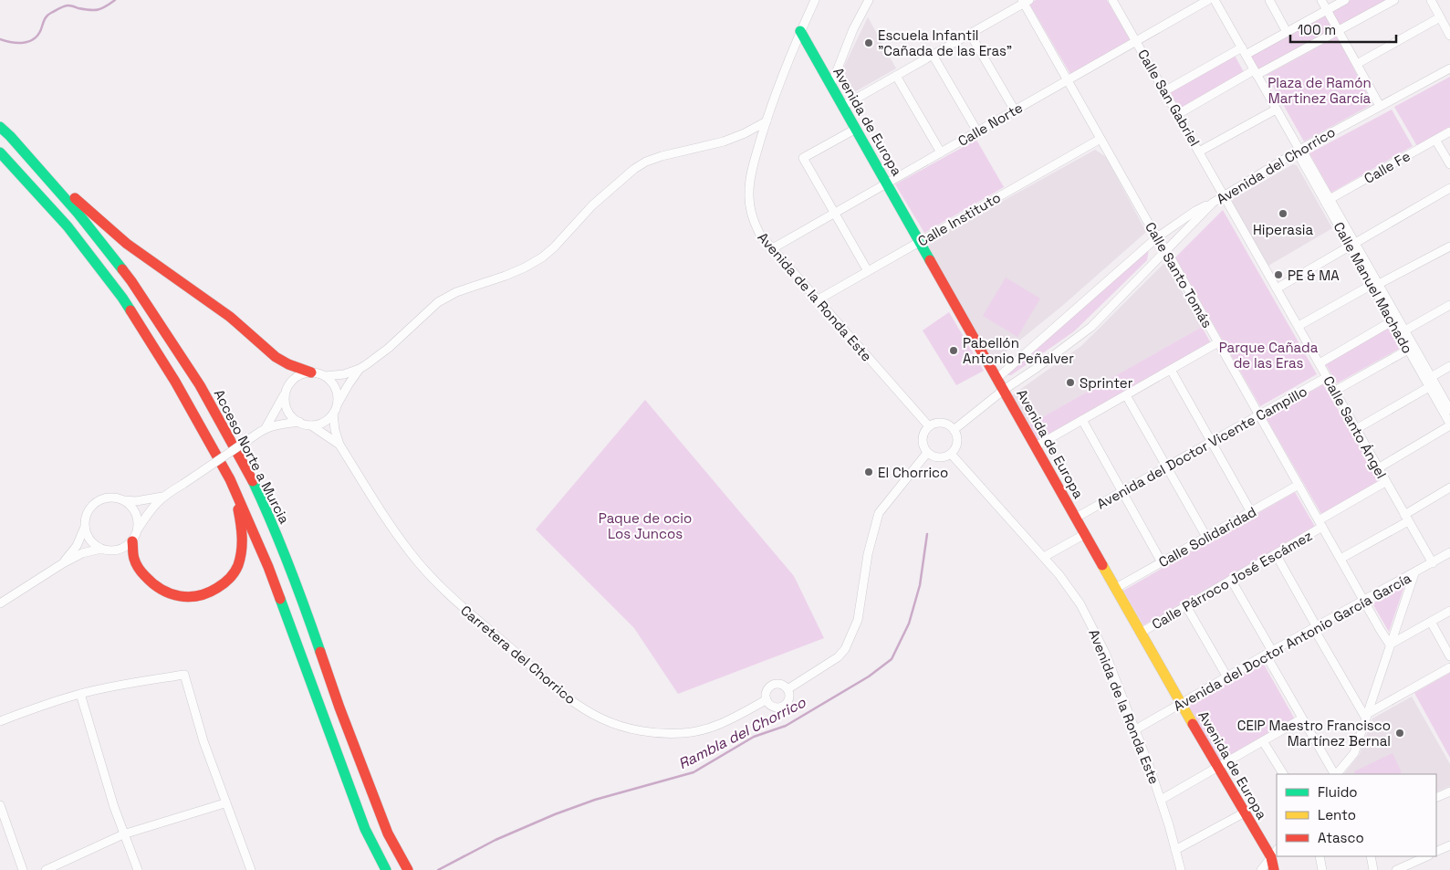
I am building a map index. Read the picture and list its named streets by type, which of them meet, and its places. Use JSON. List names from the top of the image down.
{
  "streets": {
    "main road": ["Avenida de Europa", "Acceso Norte a Murcia"],
    "street": [
      "Calle San Gabriel",
      "Calle Norte",
      "Avenida del Chorrico",
      "Calle Fe",
      "Calle Instituto",
      "Calle Santo Tomás",
      "Calle Manuel Machado",
      "Avenida de la Ronda Este",
      "Calle Santo Ángel",
      "Avenida del Doctor Vicente Campillo",
      "Calle Solidaridad",
      "Calle Párroco José Escámez",
      "Avenida del Doctor Antonio García García",
      "Carretera del Chorrico"
    ]
  },
  "crossings": [
    ["Calle San Gabriel", "Calle Norte"],
    ["Calle San Gabriel", "Avenida del Chorrico"],
    ["Calle San Gabriel", "Calle Santo Ángel"],
    ["Avenida de Europa", "Calle Norte"],
    ["Avenida de Europa", "Avenida del Chorrico"],
    ["Avenida de Europa", "Calle Instituto"],
    ["Avenida de Europa", "Avenida de la Ronda Este"],
    ["Avenida de Europa", "Avenida del Doctor Vicente Campillo"],
    ["Avenida de Europa", "Calle Solidaridad"],
    ["Avenida de Europa", "Calle Párroco José Escámez"],
    ["Avenida de Europa", "Avenida del Doctor Antonio García García"],
    ["Calle Norte", "Calle Santo Tomás"],
    ["Calle Norte", "Calle Manuel Machado"],
    ["Calle Norte", "Avenida de la Ronda Este"],
    ["Avenida del Chorrico", "Calle Santo Tomás"],
    ["Avenida del Chorrico", "Calle Manuel Machado"],
    ["Avenida del Chorrico", "Avenida de la Ronda Este"],
    ["Avenida del Chorrico", "Calle Santo Ángel"],
    ["Calle Fe", "Calle Manuel Machado"],
    ["Calle Instituto", "Calle Santo Tomás"],
    ["Calle Instituto", "Avenida de la Ronda Este"],
    ["Calle Santo Tomás", "Avenida del Doctor Vicente Campillo"],
    ["Calle Santo Tomás", "Calle Solidaridad"],
    ["Calle Santo Tomás", "Calle Párroco José Escámez"],
    ["Calle Santo Tomás", "Avenida del Doctor Antonio García García"],
    ["Avenida de la Ronda Este", "Avenida del Doctor Antonio García García"],
    ["Calle Santo Ángel", "Avenida del Doctor Vicente Campillo"],
    ["Calle Santo Ángel", "Calle Párroco José Escámez"],
    ["Calle Santo Ángel", "Avenida del Doctor Antonio García García"]
  ],
  "water": ["Rambla del Chorrico"],
  "parks": ["Plaza de Ramón Martinez García", "Parque Cañada de las Eras", "Paque de ocio Los Juncos"],
  "places": [
    "Escuela Infantil \"Cañada de las Eras\"",
    "Hiperasia",
    "PE & MA",
    "Pabellón Antonio Peñalver",
    "Sprinter",
    "El Chorrico",
    "CEIP Maestro Francisco Martínez Bernal"
  ],
  "legend": ["Fluido", "Lento", "Atasco"],
  "scale_bar": "100 m"
}
